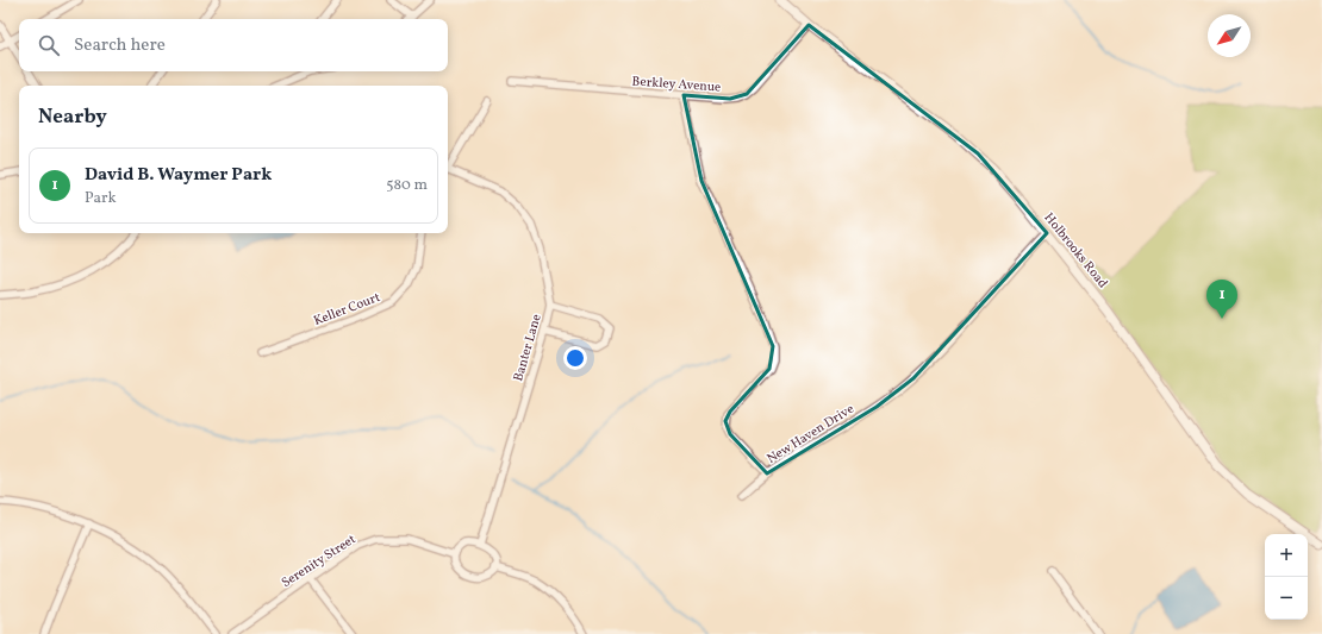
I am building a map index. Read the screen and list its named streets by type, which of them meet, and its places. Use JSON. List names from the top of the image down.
{
  "streets": {
    "street": [
      "Berkley Avenue",
      "Holbrooks Road",
      "Keller Court",
      "Banter Lane",
      "New Haven Drive",
      "Serenity Street"
    ]
  },
  "crossings": [
    ["Berkley Avenue", "Holbrooks Road"],
    ["Berkley Avenue", "New Haven Drive"],
    ["Holbrooks Road", "New Haven Drive"],
    ["Banter Lane", "Serenity Street"]
  ],
  "north": "bottom left",
  "page": {
    "search": "Search here",
    "heading": "Nearby",
    "list": [
      {
        "mark": "1",
        "name": "David B. Waymer Park",
        "note": "Park",
        "value": "580 m"
      }
    ],
    "pins": "1",
    "map_buttons": ["+", "−"]
  }
}
